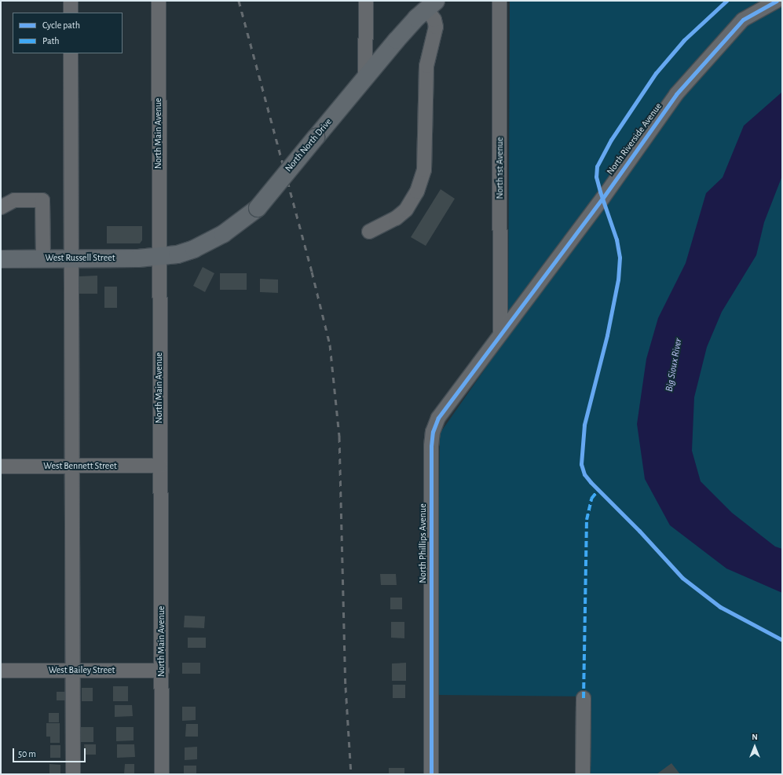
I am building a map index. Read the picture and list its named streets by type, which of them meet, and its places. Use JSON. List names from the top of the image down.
{
  "streets": {
    "main road": ["North North Drive", "West Russell Street"],
    "street": [
      "North Main Avenue",
      "North Riverside Avenue",
      "North 1st Avenue",
      "West Bennett Street",
      "North Phillips Avenue",
      "West Bailey Street"
    ]
  },
  "crossings": [
    ["North Main Avenue", "North North Drive"],
    ["North Main Avenue", "West Russell Street"],
    ["North Main Avenue", "West Bennett Street"],
    ["North Main Avenue", "West Bailey Street"],
    ["North Riverside Avenue", "North 1st Avenue"],
    ["North Riverside Avenue", "North Phillips Avenue"],
    ["North North Drive", "West Russell Street"],
    ["North 1st Avenue", "North Phillips Avenue"]
  ],
  "water": ["Big Sioux River"],
  "legend": ["Cycle path", "Path"],
  "scale_bar": "50 m",
  "north": "top"
}
